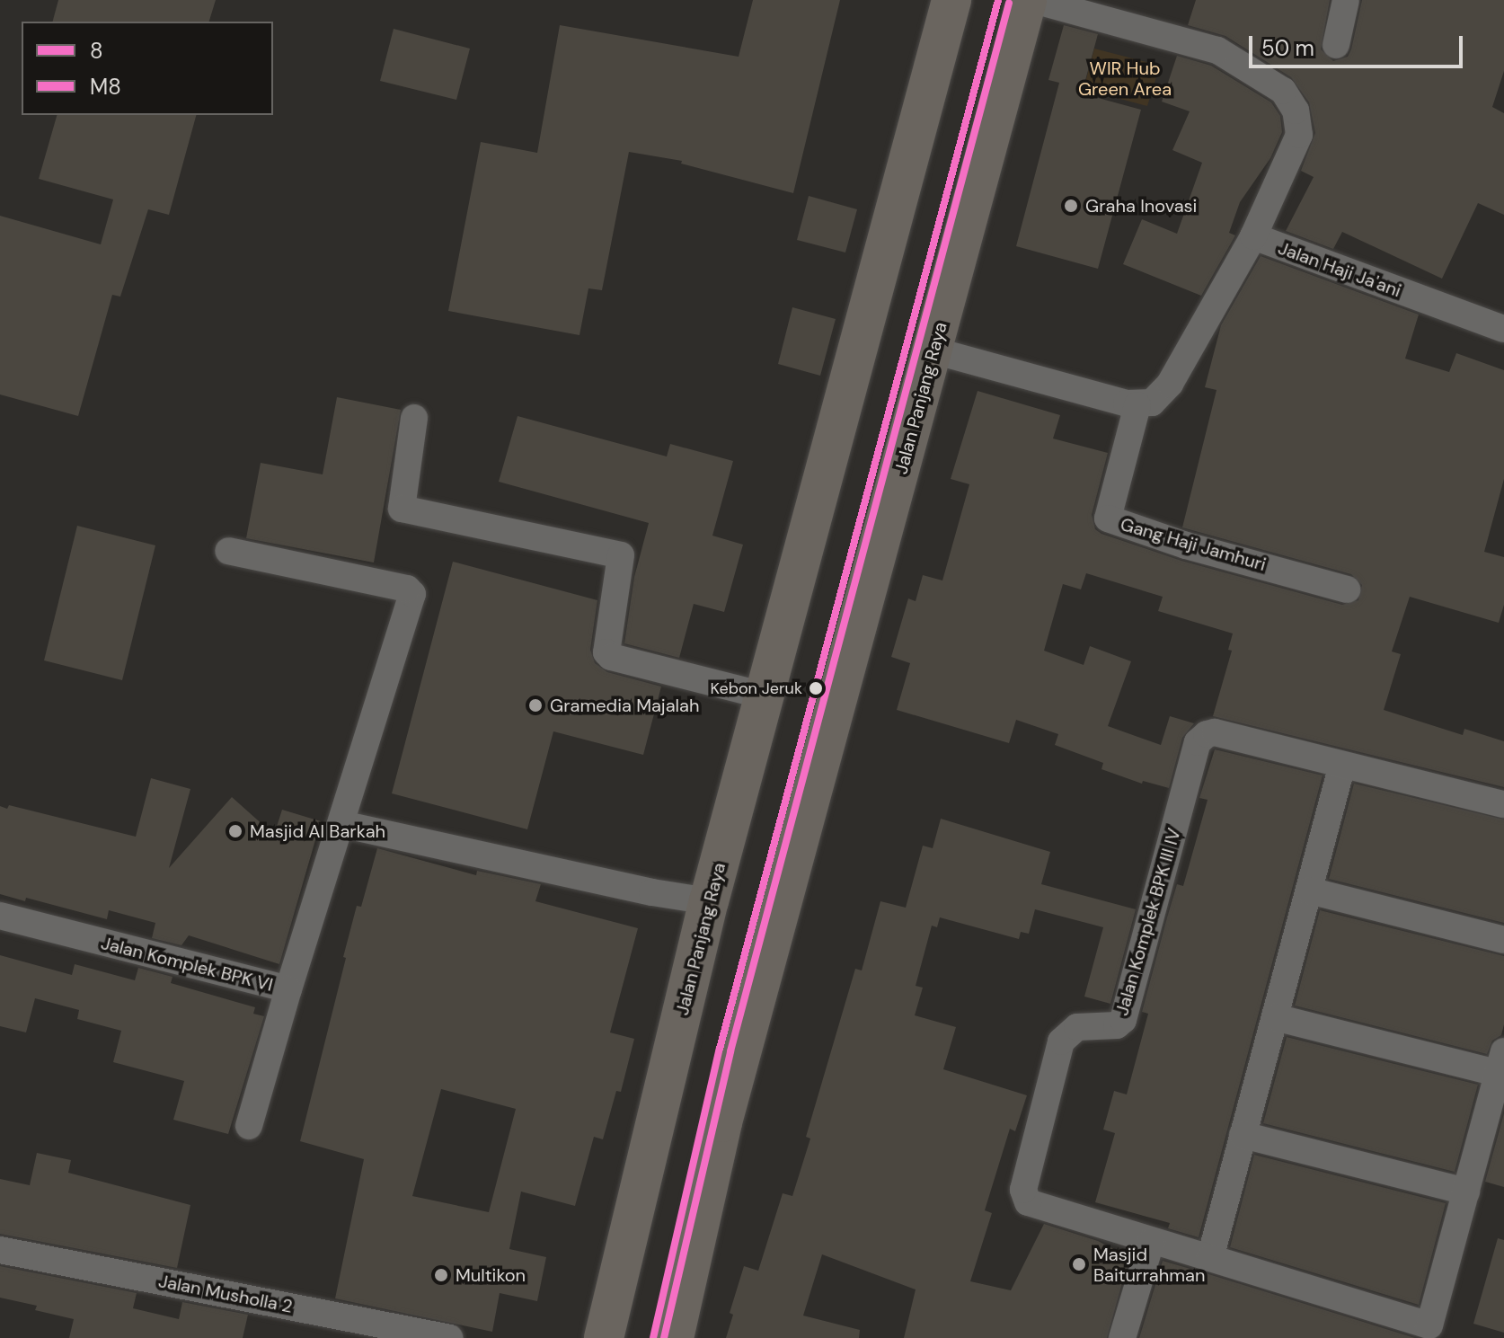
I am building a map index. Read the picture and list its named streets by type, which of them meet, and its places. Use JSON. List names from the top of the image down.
{
  "streets": {
    "main road": ["Jalan Panjang Raya"],
    "street": [
      "Jalan Haji Ja'ani",
      "Gang Haji Jamhuri",
      "Jalan Komplek BPK III IV",
      "Jalan Komplek BPK VI",
      "Jalan Musholla 2"
    ]
  },
  "parks": ["WIR Hub Green Area"],
  "places": [
    "Graha Inovasi",
    "Kebon Jeruk",
    "Gramedia Majalah",
    "Masjid Al Barkah",
    "Masjid Baiturrahman",
    "Multikon"
  ],
  "lines": ["transit line 8", "transit line M8"],
  "legend": ["8", "M8"],
  "scale_bar": "50 m"
}
